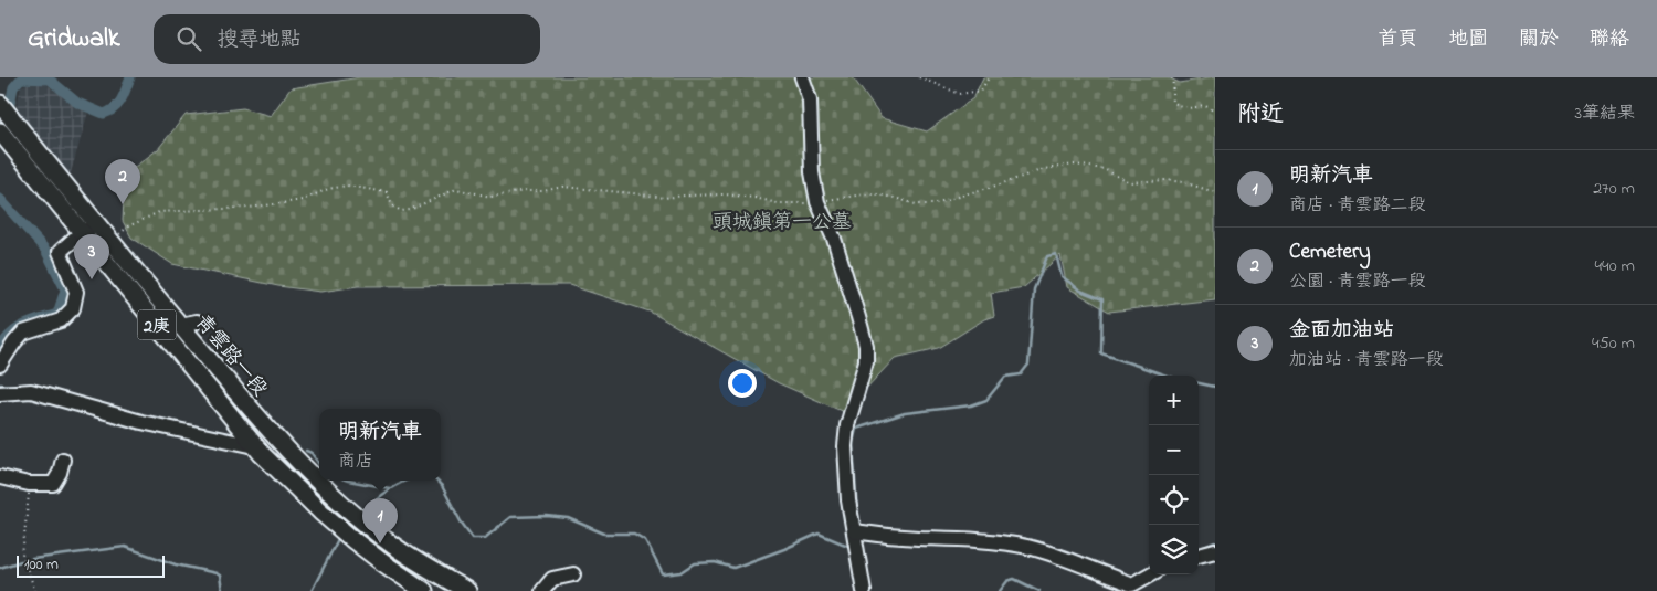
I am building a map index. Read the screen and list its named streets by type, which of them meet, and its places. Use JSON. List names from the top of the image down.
{
  "streets": {
    "main road": ["2庚", "青雲路一段"]
  },
  "parks": ["頭城鎮第一公墓"],
  "scale_bar": "100 m",
  "page": {
    "header": "Gridwalk",
    "search": "搜尋地點",
    "nav": [
      "首頁",
      "地圖",
      "關於",
      "聯絡"
    ],
    "heading": ["附近", "3筆結果"],
    "list": [
      {
        "mark": "1",
        "name": "明新汽車",
        "note": "商店 · 青雲路二段",
        "value": "270 m"
      },
      {
        "mark": "2",
        "name": "Cemetery",
        "note": "公園 · 青雲路一段",
        "value": "440 m"
      },
      {
        "mark": "3",
        "name": "金面加油站",
        "note": "加油站 · 青雲路一段",
        "value": "450 m"
      }
    ],
    "pins": ["2", "3", "1"],
    "map_buttons": ["+", "−"],
    "popup": ["明新汽車", "商店"],
    "scale": "100 m"
  }
}
